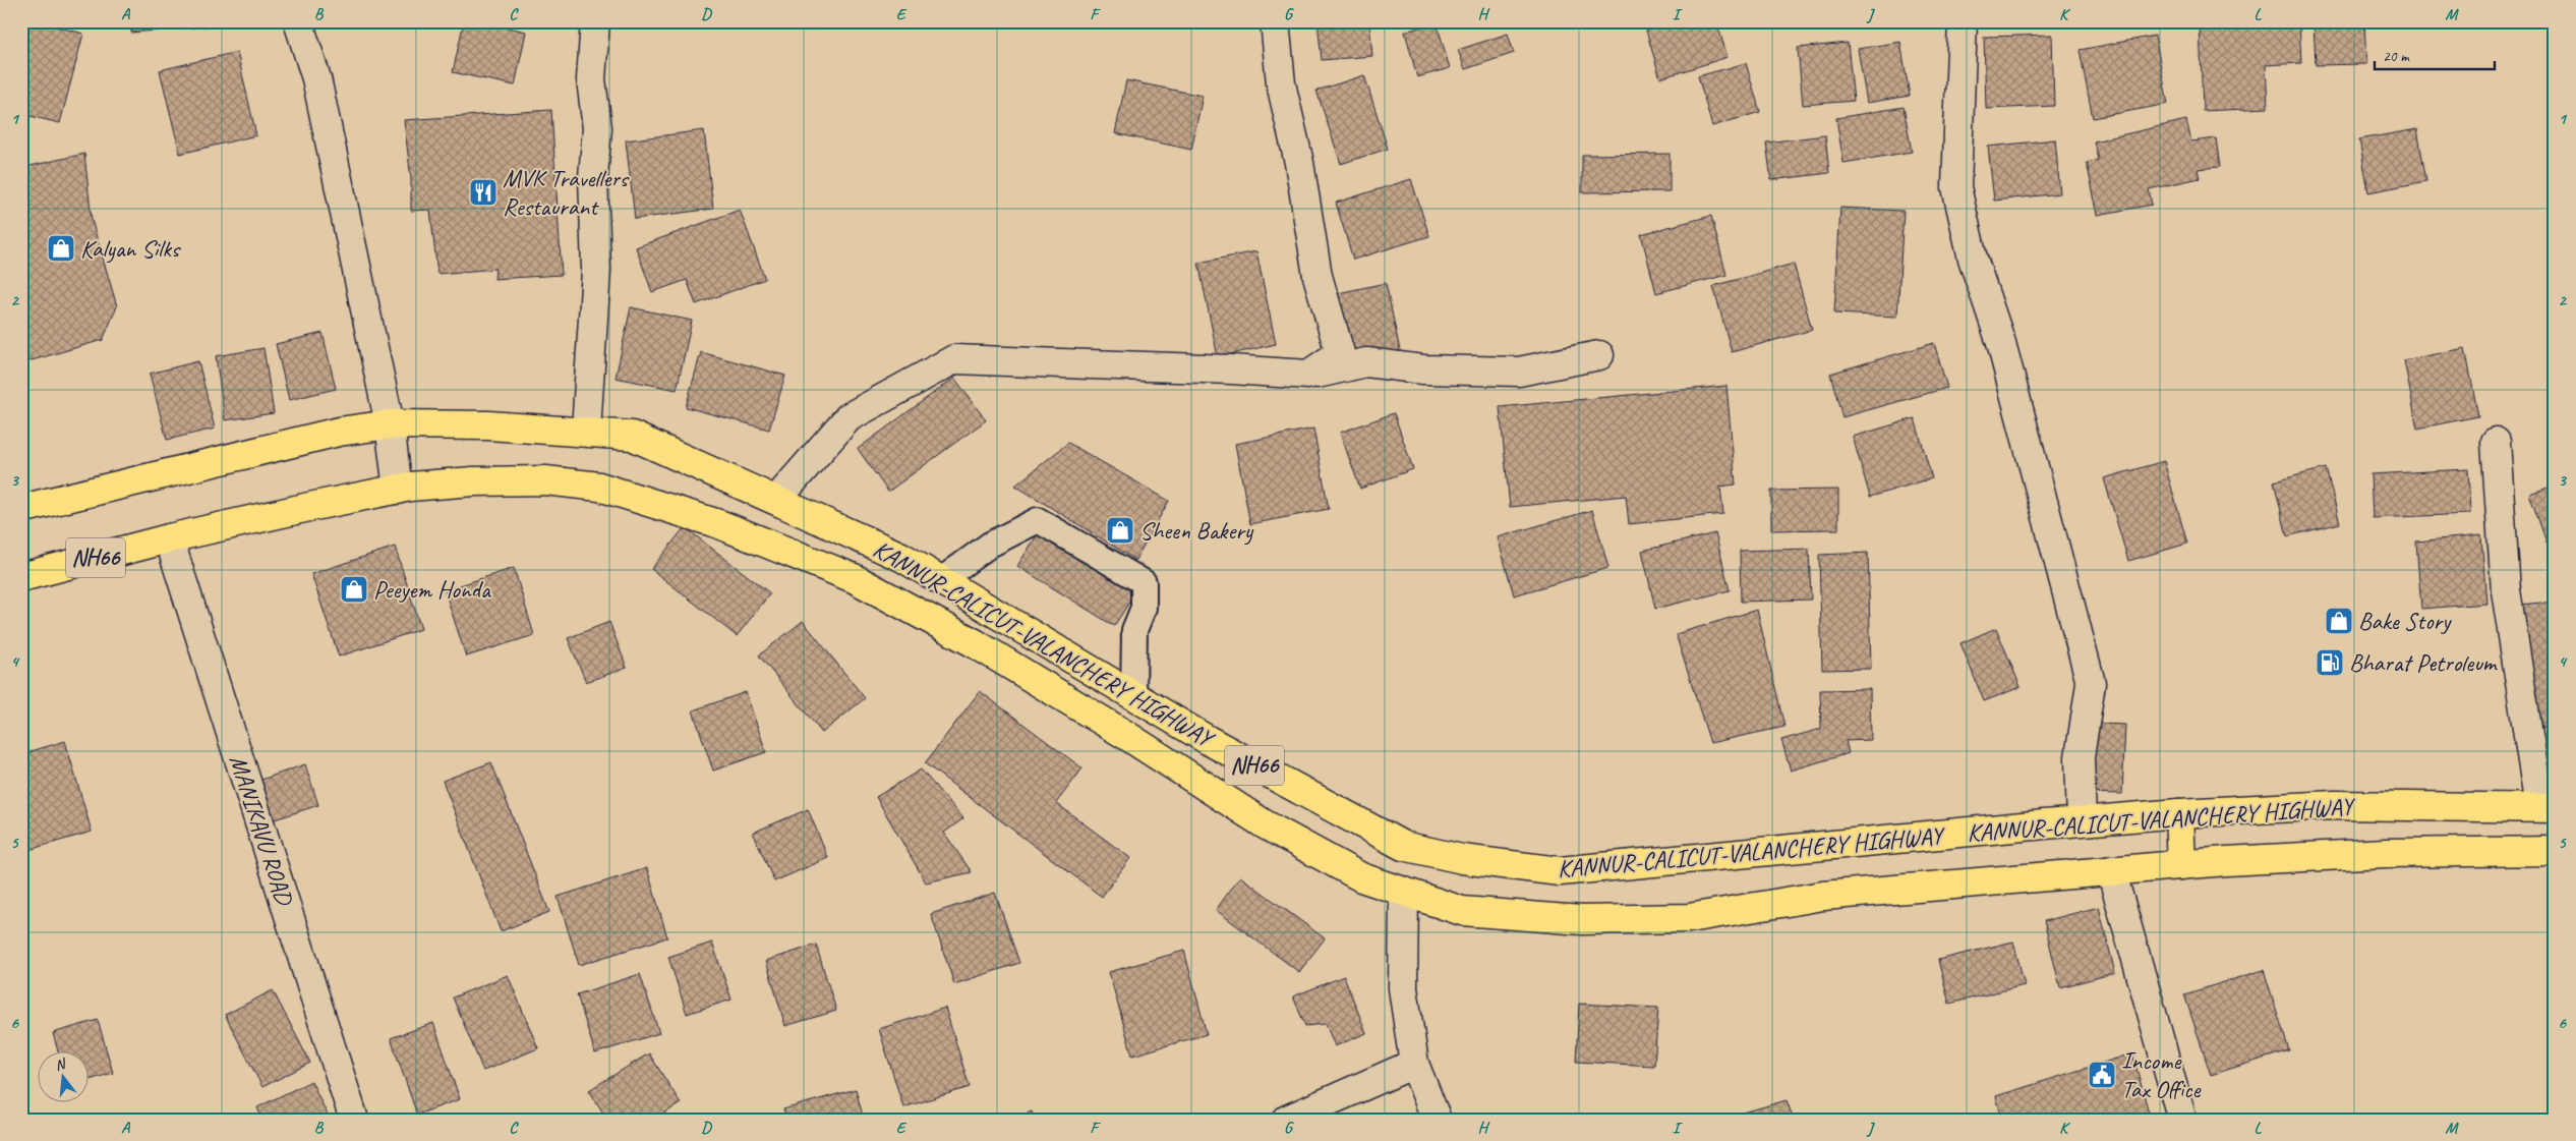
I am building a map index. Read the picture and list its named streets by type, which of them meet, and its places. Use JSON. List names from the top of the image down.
{
  "streets": {
    "highway": ["NH66", "KANNUR-CALICUT-VALANCHERY HIGHWAY"],
    "street": ["MANIKAVU ROAD"]
  },
  "crossings": [
    ["KANNUR-CALICUT-VALANCHERY HIGHWAY", "MANIKAVU ROAD"]
  ],
  "places": {
    "restaurant": ["MVK Travellers Restaurant"],
    "shop": [
      "Kalyan Silks",
      "Sheen Bakery",
      "Peeyem Honda",
      "Bake Story"
    ],
    "fuel station": ["Bharat Petroleum"],
    "public building": ["Income Tax Office"]
  },
  "scale_bar": "20 m",
  "north": "top",
  "grid": {
    "columns": [
      "A",
      "B",
      "C",
      "D",
      "E",
      "F",
      "G",
      "H",
      "I",
      "J",
      "K",
      "L",
      "M"
    ],
    "rows": [
      "1",
      "2",
      "3",
      "4",
      "5",
      "6"
    ]
  }
}
